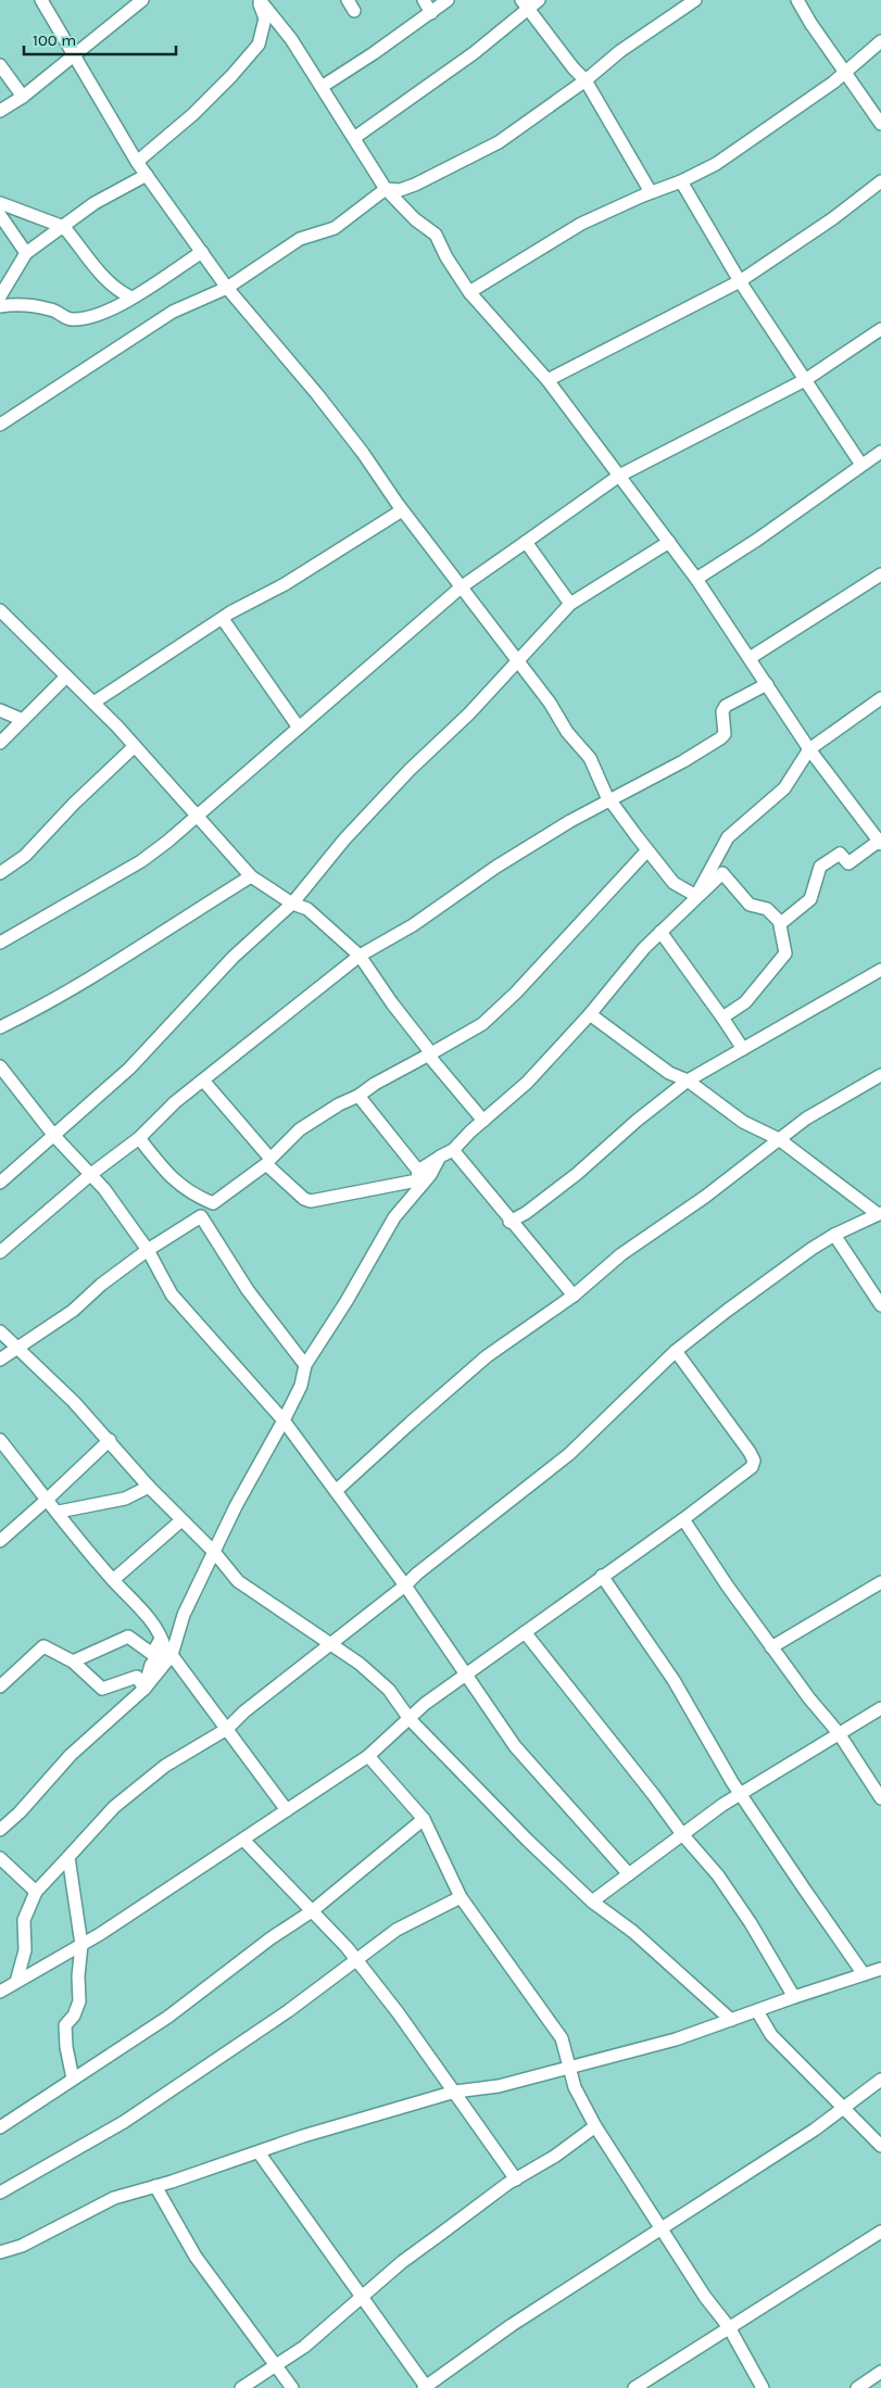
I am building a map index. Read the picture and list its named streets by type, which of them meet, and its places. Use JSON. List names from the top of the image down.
{
  "scale_bar": "100 m"
}
